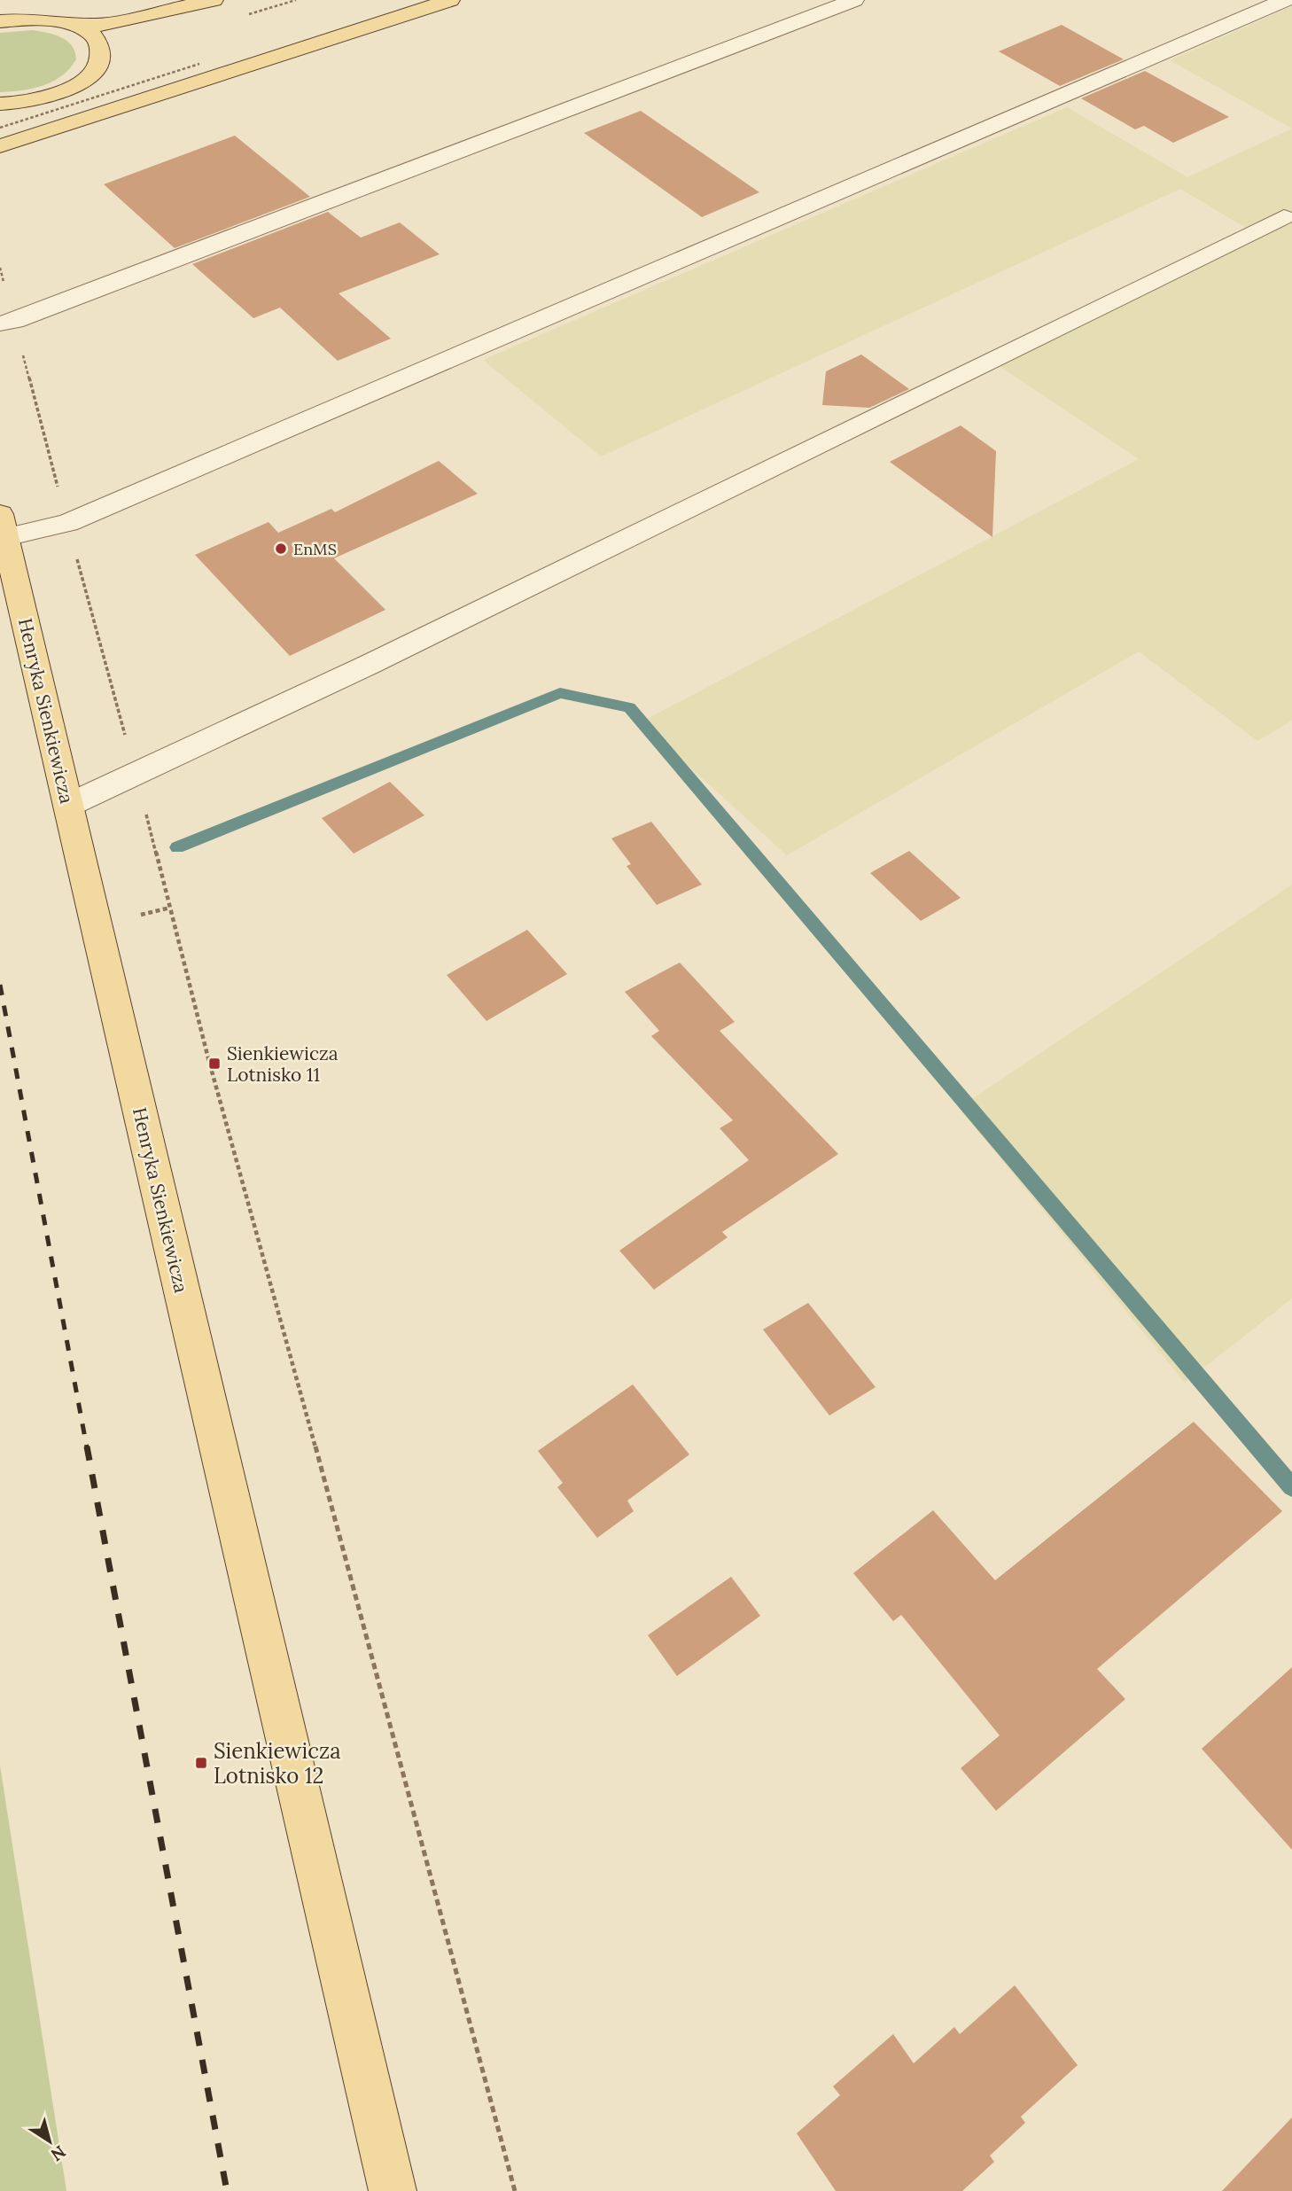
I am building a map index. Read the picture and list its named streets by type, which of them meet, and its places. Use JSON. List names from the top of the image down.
{
  "streets": {
    "main road": ["Henryka Sienkiewicza"]
  },
  "places": {
    "other": ["EnMS"],
    "transit": ["Sienkiewicza Lotnisko 11", "Sienkiewicza Lotnisko 12"]
  },
  "north": "bottom right"
}
